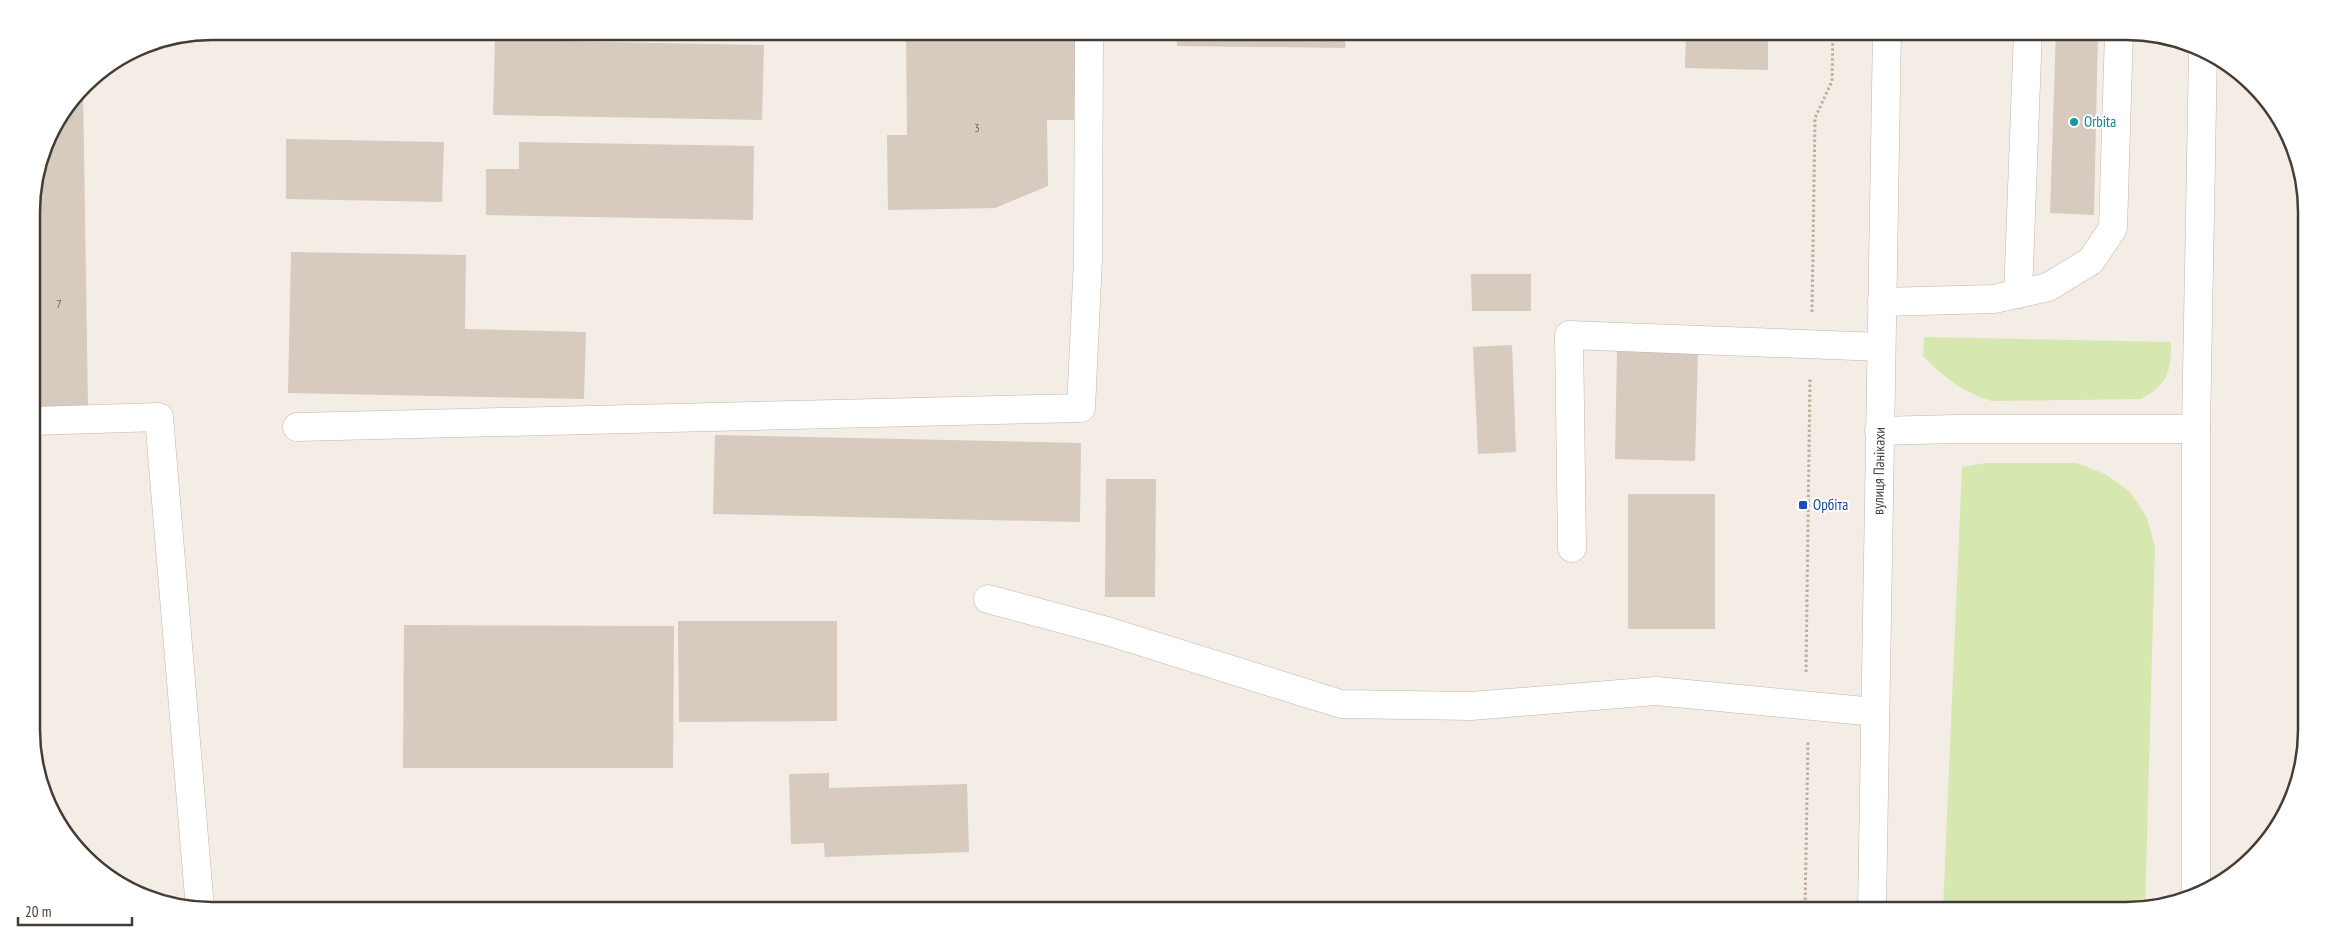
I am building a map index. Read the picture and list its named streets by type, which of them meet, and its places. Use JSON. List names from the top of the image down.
{
  "streets": {
    "street": ["вулиця Панікахи"]
  },
  "places": {
    "other": ["Orbita"],
    "transit": ["Орбіта"]
  },
  "house_numbers": ["3", "7"],
  "scale_bar": "20 m"
}
